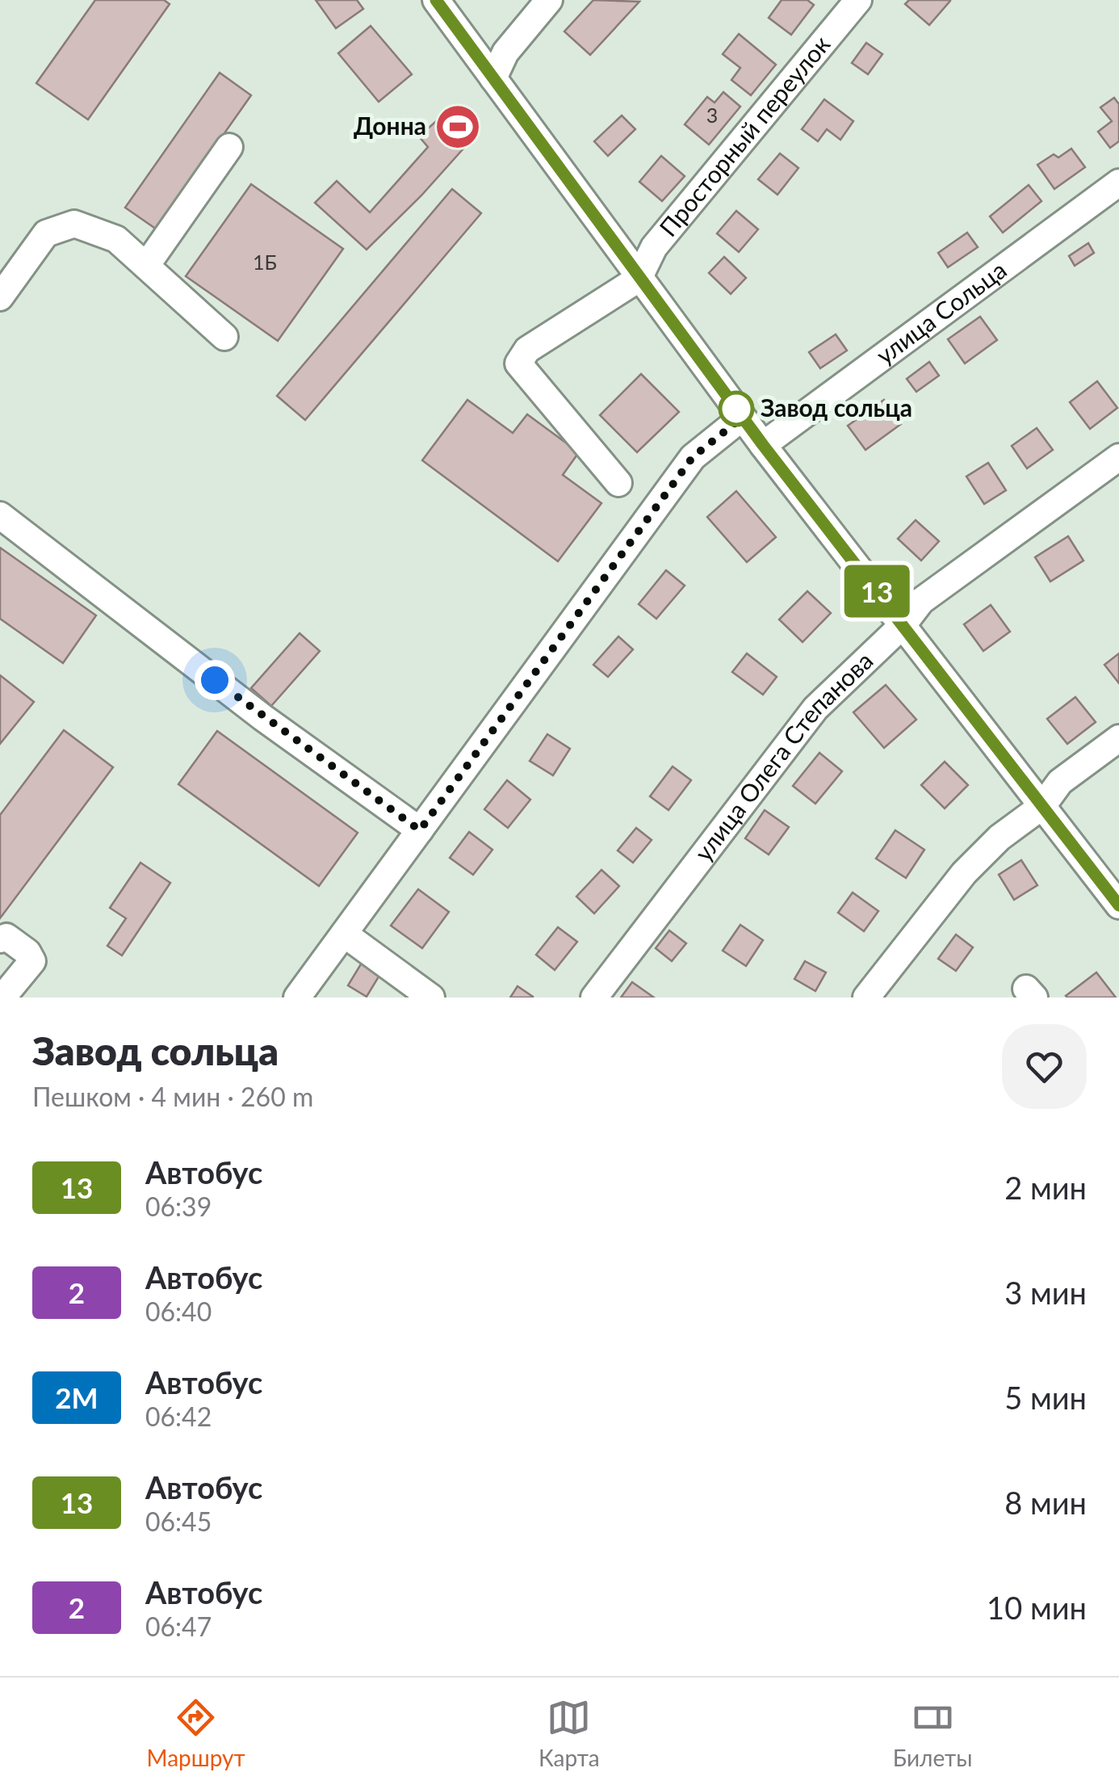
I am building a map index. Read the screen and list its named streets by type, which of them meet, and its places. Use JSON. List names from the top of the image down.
{
  "streets": {
    "street": ["Просторный переулок", "улица Сольца", "улица Олега Степанова"]
  },
  "places": {
    "sports": ["Донна"],
    "other": ["Завод сольца"]
  },
  "lines": ["bus line 13"],
  "house_numbers": ["3", "1Б"],
  "page": {
    "on_map": "13",
    "heading": ["Завод сольца", "Пешком · 4 мин · 260 m"],
    "list": [
      {
        "mark": "13",
        "name": "Автобус",
        "note": "06:39",
        "value": "2 мин"
      },
      {
        "mark": "2",
        "name": "Автобус",
        "note": "06:40",
        "value": "3 мин"
      },
      {
        "mark": "2М",
        "name": "Автобус",
        "note": "06:42",
        "value": "5 мин"
      },
      {
        "mark": "13",
        "name": "Автобус",
        "note": "06:45",
        "value": "8 мин"
      },
      {
        "mark": "2",
        "name": "Автобус",
        "note": "06:47",
        "value": "10 мин"
      }
    ],
    "tabs": ["Маршрут", "Карта", "Билеты"]
  }
}
